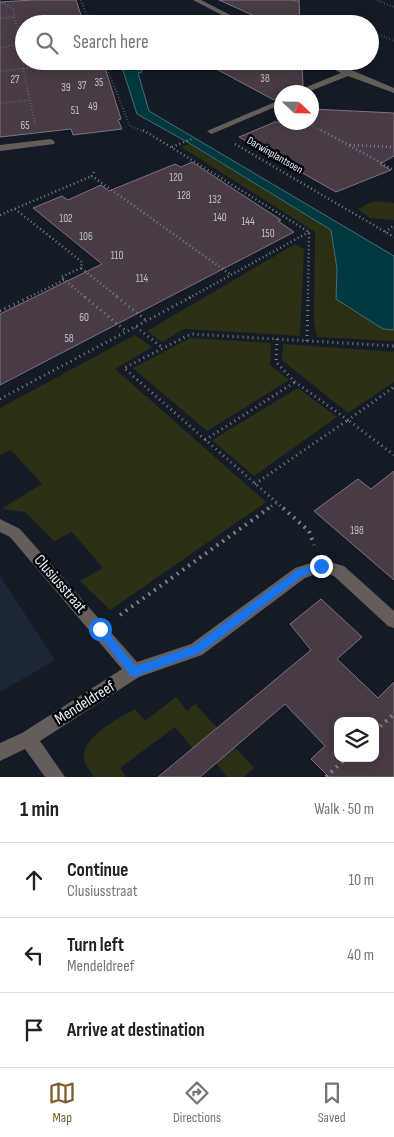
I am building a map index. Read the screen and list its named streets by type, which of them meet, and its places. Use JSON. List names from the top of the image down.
{
  "streets": {
    "street": ["Darwinplantsoen", "Clusiusstraat", "Mendeldreef"]
  },
  "crossings": [
    ["Clusiusstraat", "Mendeldreef"]
  ],
  "house_numbers": [
    "38",
    "27",
    "35",
    "37",
    "39",
    "49",
    "51",
    "65",
    "120",
    "128",
    "132",
    "140",
    "102",
    "144",
    "150",
    "106",
    "110",
    "114",
    "60",
    "58",
    "198"
  ],
  "north": "right",
  "page": {
    "search": "Search here",
    "heading": ["1 min", "Walk · 50 m"],
    "list": [
      ["Continue", "Clusiusstraat", "10 m"],
      ["Turn left", "Mendeldreef", "40 m"],
      "Arrive at destination"
    ],
    "nav": ["Map", "Directions", "Saved"]
  }
}
